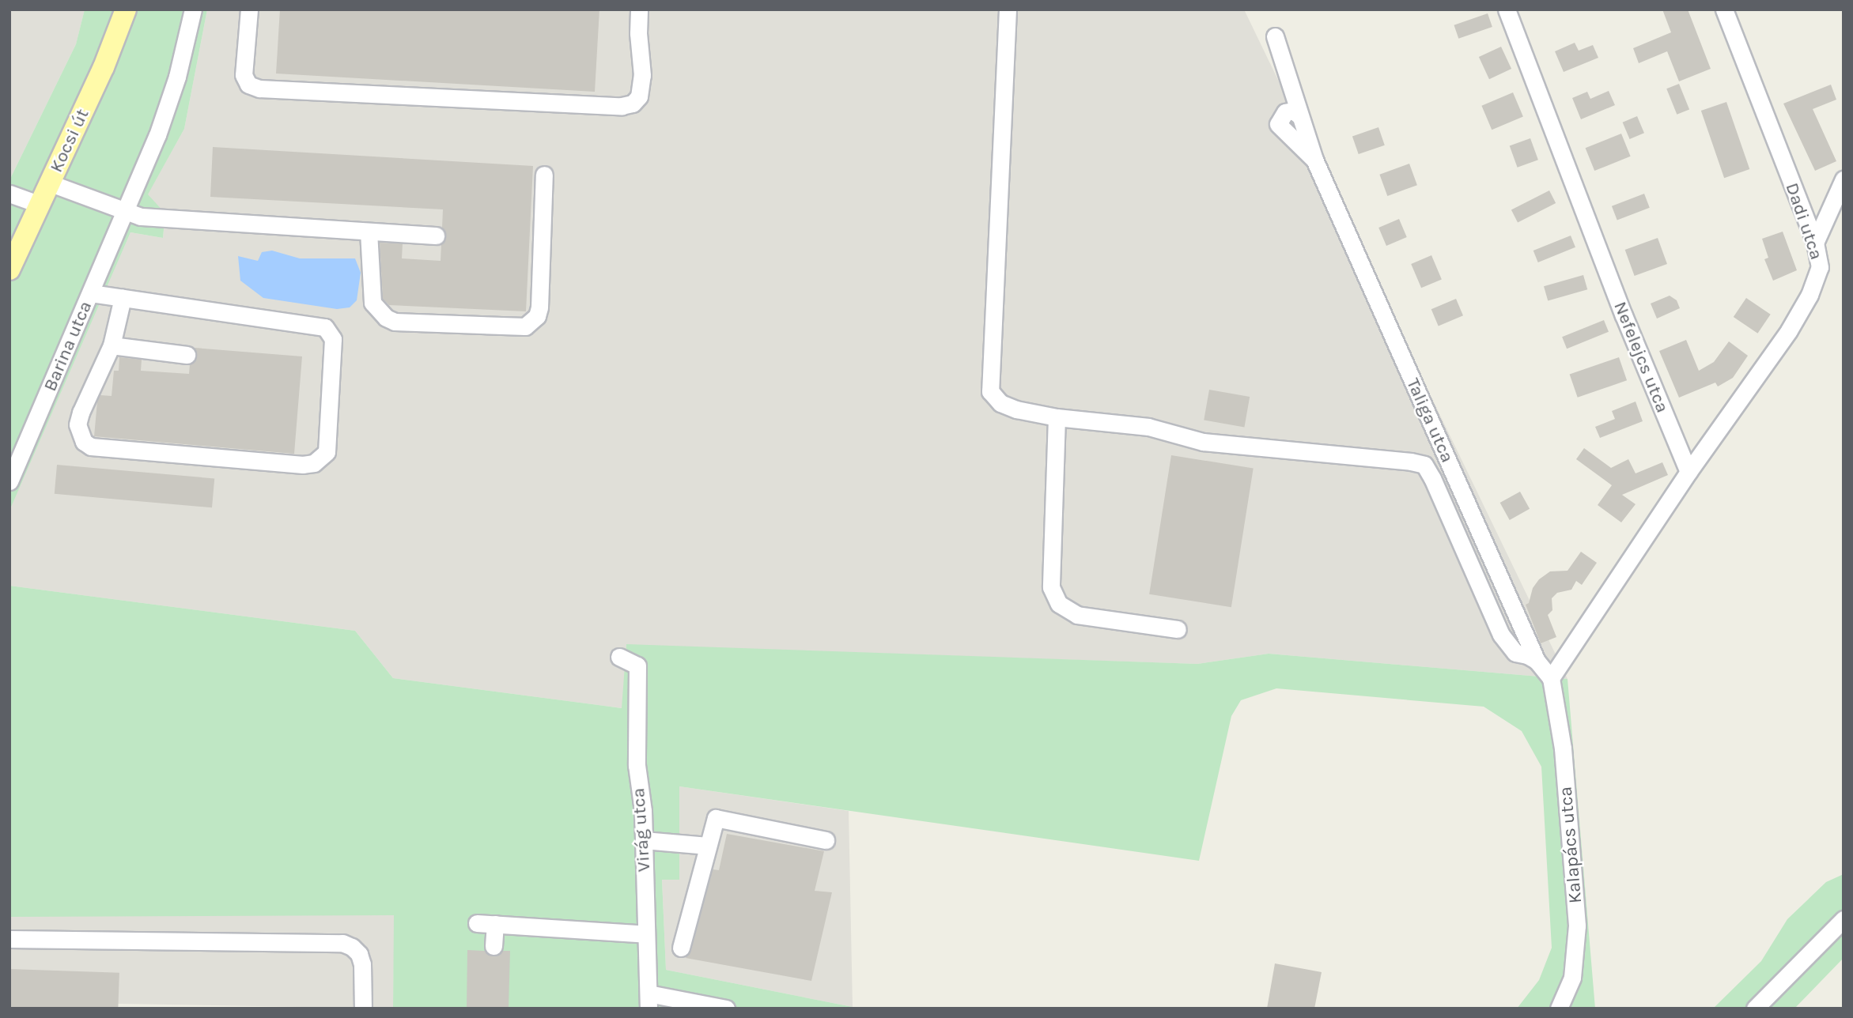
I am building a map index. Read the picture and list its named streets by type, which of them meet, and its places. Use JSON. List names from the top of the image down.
{
  "streets": {
    "main road": ["Kocsi út"],
    "street": [
      "Dadi utca",
      "Barina utca",
      "Nefelejcs utca",
      "Taliga utca",
      "Virág utca",
      "Kalapács utca"
    ]
  },
  "crossings": [
    ["Dadi utca", "Nefelejcs utca"],
    ["Taliga utca", "Kalapács utca"]
  ]
}
